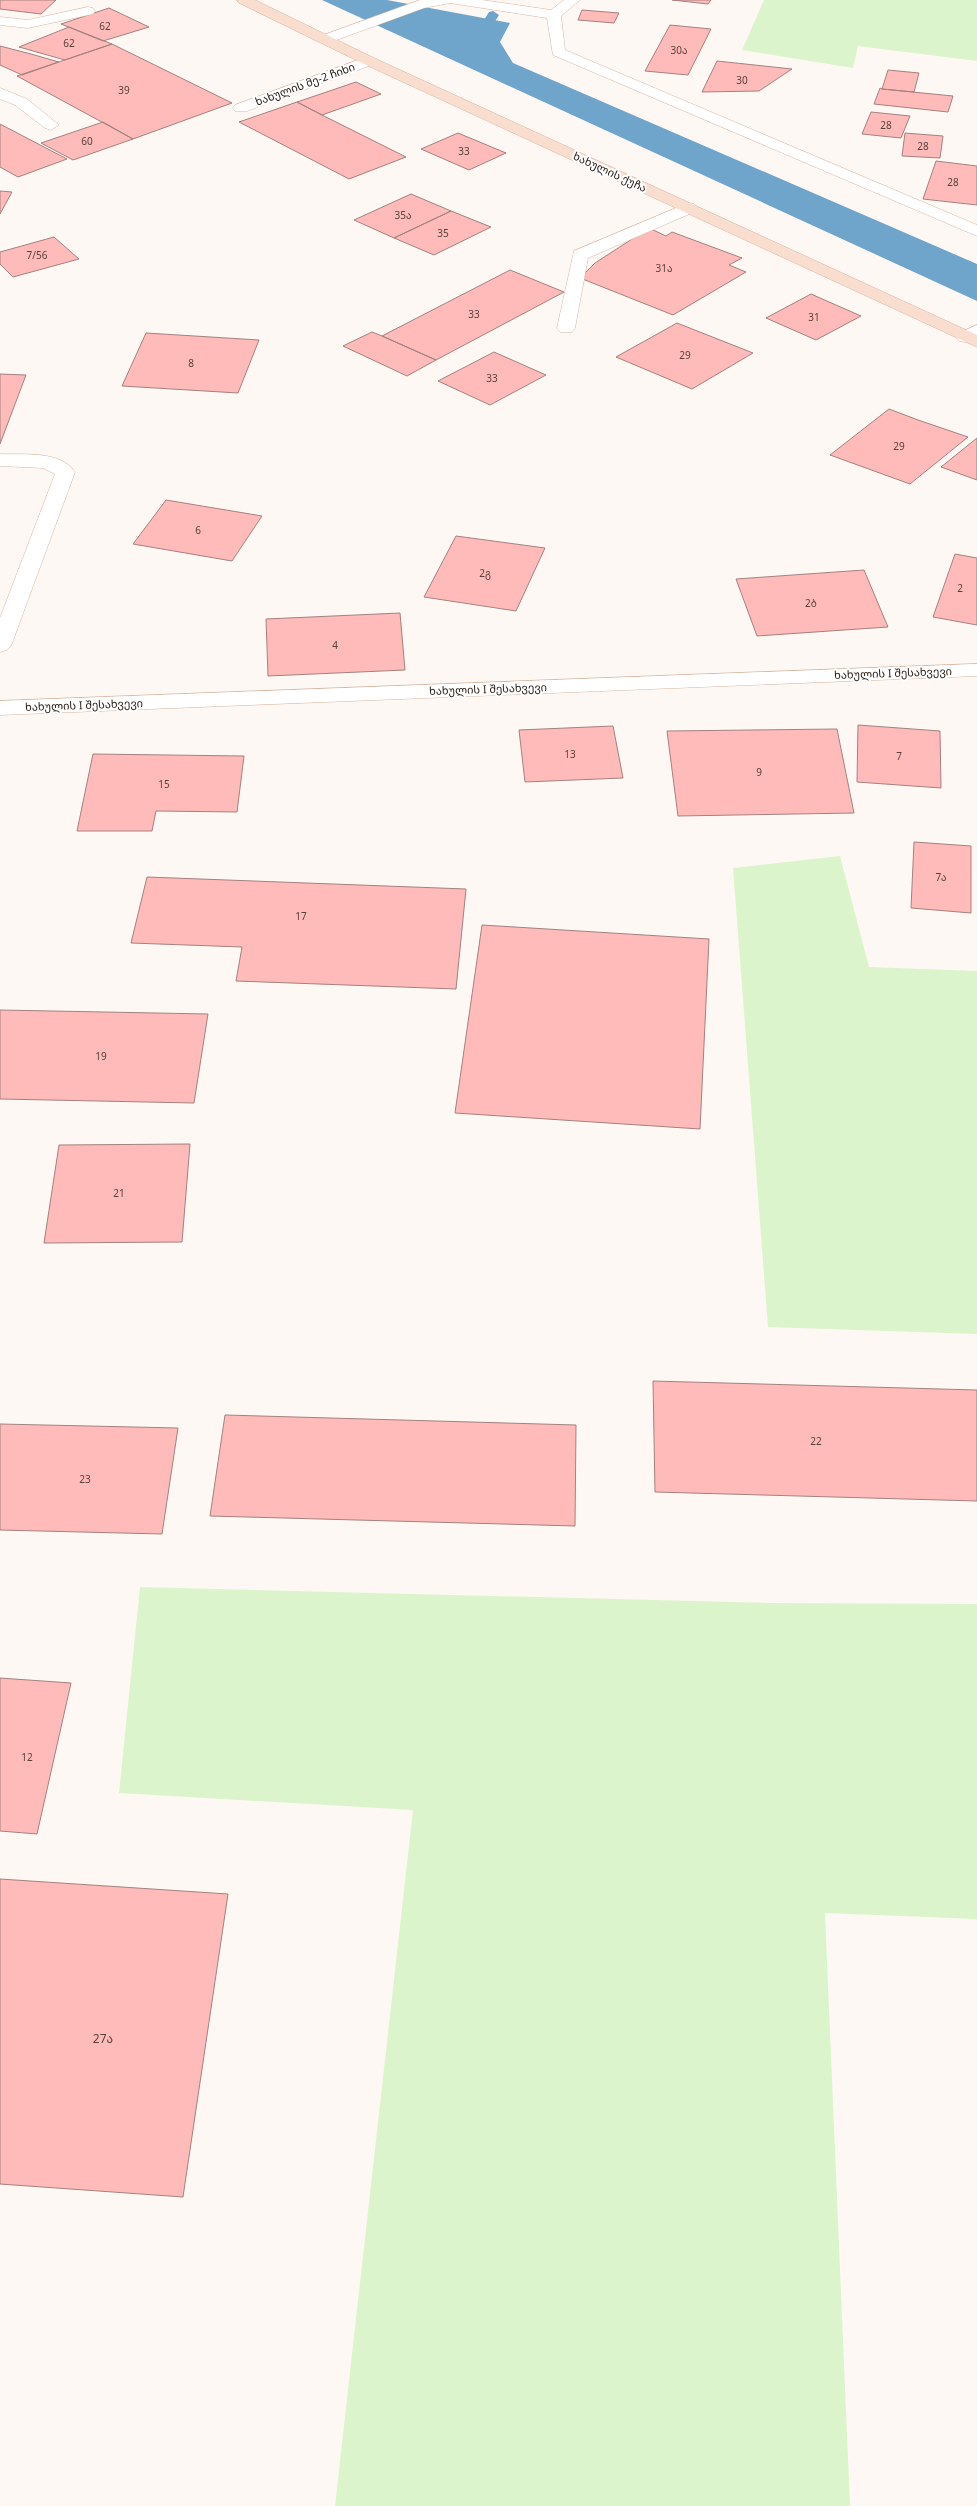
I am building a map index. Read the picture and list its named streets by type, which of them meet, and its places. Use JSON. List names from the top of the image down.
{
  "streets": {
    "main road": ["ხახულის ქუჩა"],
    "street": ["ხახულის მე-2 ჩიხი", "ხახულის I შესახვევი"]
  },
  "crossings": [
    ["ხახულის მე-2 ჩიხი", "ხახულის ქუჩა"]
  ],
  "house_numbers": [
    "62",
    "62",
    "30ა",
    "30",
    "39",
    "28",
    "60",
    "28",
    "33",
    "28",
    "35ა",
    "35",
    "7/56",
    "31ა",
    "33",
    "31",
    "29",
    "8",
    "33",
    "29",
    "6",
    "2გ",
    "2",
    "2ბ",
    "4",
    "13",
    "7",
    "9",
    "15",
    "7ა",
    "17",
    "19",
    "21",
    "22",
    "23",
    "12",
    "27ა"
  ]
}
